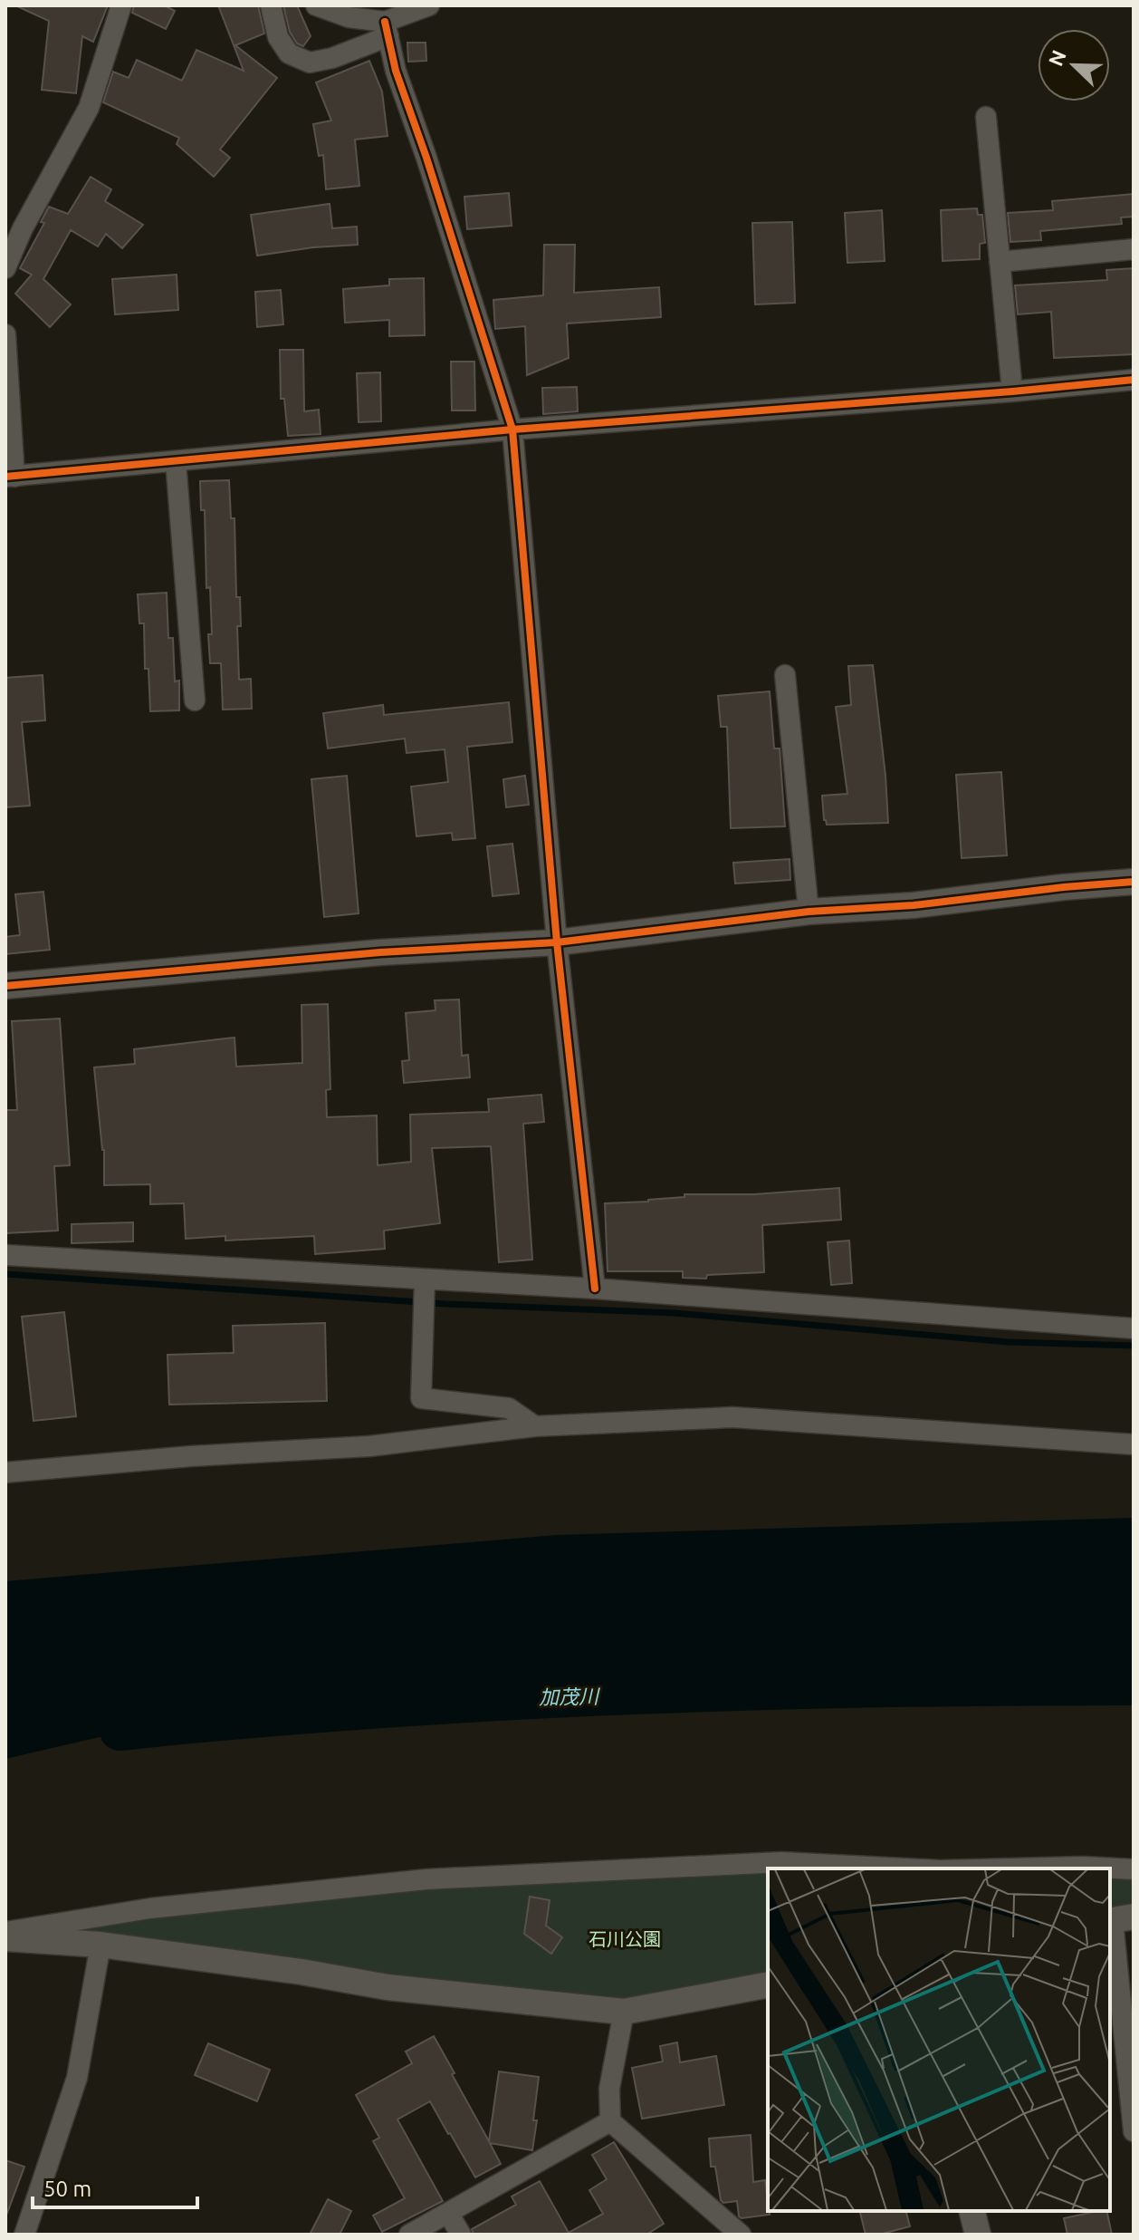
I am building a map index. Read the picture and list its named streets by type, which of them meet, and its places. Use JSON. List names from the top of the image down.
{
  "water": ["加茂川"],
  "parks": ["石川公園"],
  "scale_bar": "50 m",
  "north": "top left"
}
